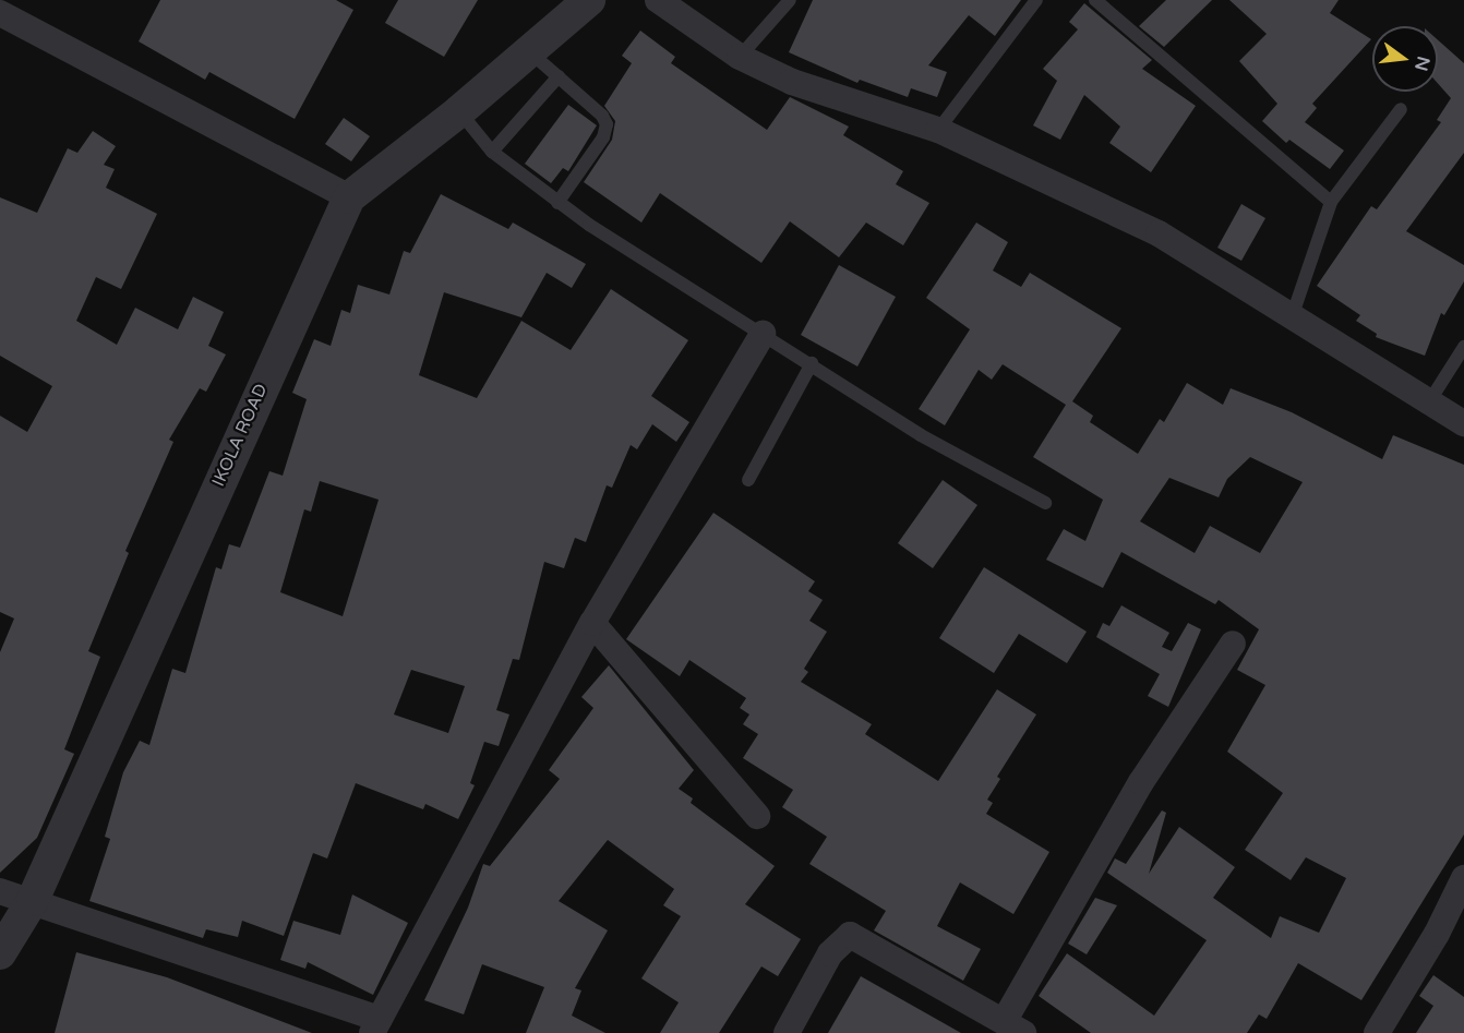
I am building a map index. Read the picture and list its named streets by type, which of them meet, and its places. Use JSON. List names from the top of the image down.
{
  "streets": {
    "street": ["IKOLA ROAD"]
  },
  "north": "right"
}
